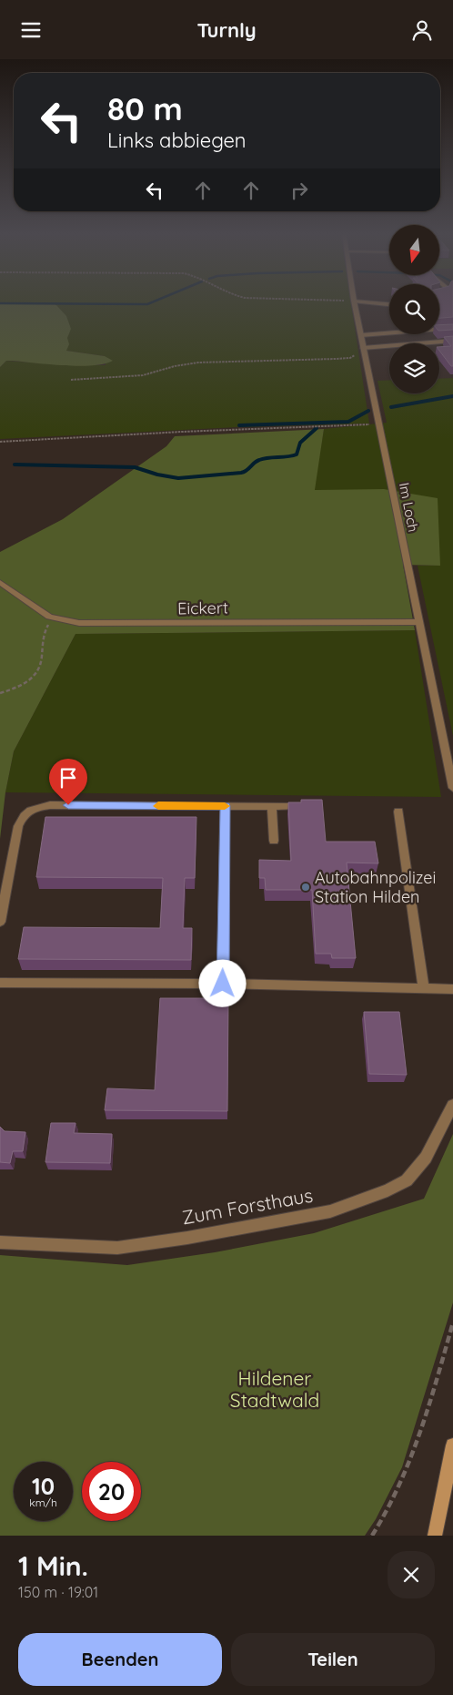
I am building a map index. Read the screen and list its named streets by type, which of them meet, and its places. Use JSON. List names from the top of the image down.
{
  "streets": {
    "street": ["Im Loch", "Eickert", "Zum Forsthaus"]
  },
  "crossings": [
    ["Im Loch", "Eickert"]
  ],
  "parks": ["Hildener Stadtwald"],
  "places": ["Autobahnpolizei Station Hilden"],
  "north": "bottom",
  "page": {
    "header": "Turnly",
    "turn": ["80 m", "Links abbiegen"],
    "speed": "10 km/h",
    "limit": "20",
    "heading": ["1 Min.", "150 m · 19:01"],
    "buttons": ["Beenden", "Teilen"]
  }
}
